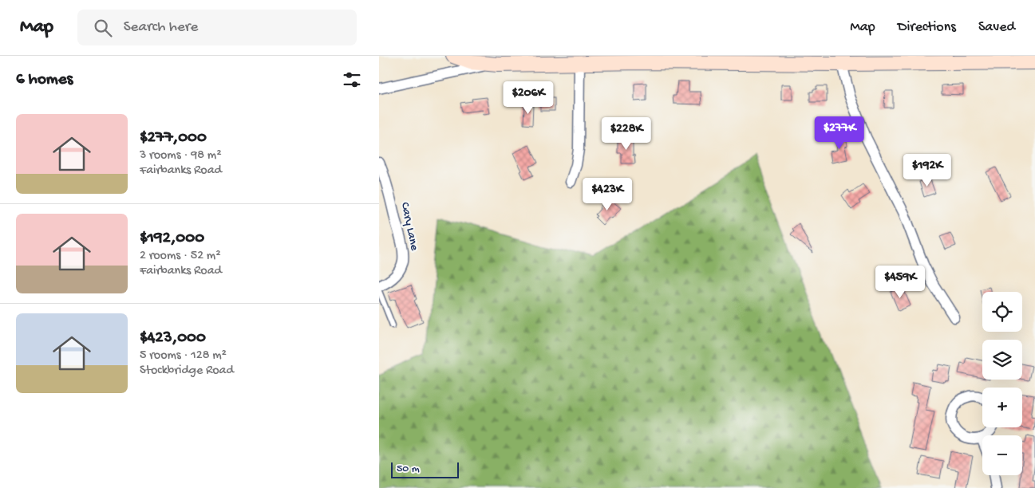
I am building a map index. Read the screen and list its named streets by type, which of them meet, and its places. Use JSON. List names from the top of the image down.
{
  "streets": {
    "street": ["Cary Lane"]
  },
  "scale_bar": "50 m",
  "page": {
    "header": "Map",
    "search": "Search here",
    "nav": ["Map", "Directions", "Saved"],
    "heading": "6 homes",
    "price": [
      "$206K",
      "$277K",
      "$228K",
      "$192K",
      "$423K",
      "$459K"
    ],
    "list": [
      {
        "name": "$277,000",
        "note": "3 rooms · 98 m² · Fairbanks Road"
      },
      {
        "name": "$192,000",
        "note": "2 rooms · 52 m² · Fairbanks Road"
      },
      {
        "name": "$423,000",
        "note": "5 rooms · 128 m² · Stockbridge Road"
      }
    ],
    "map_buttons": ["+", "−"],
    "scale": "50 m"
  }
}
